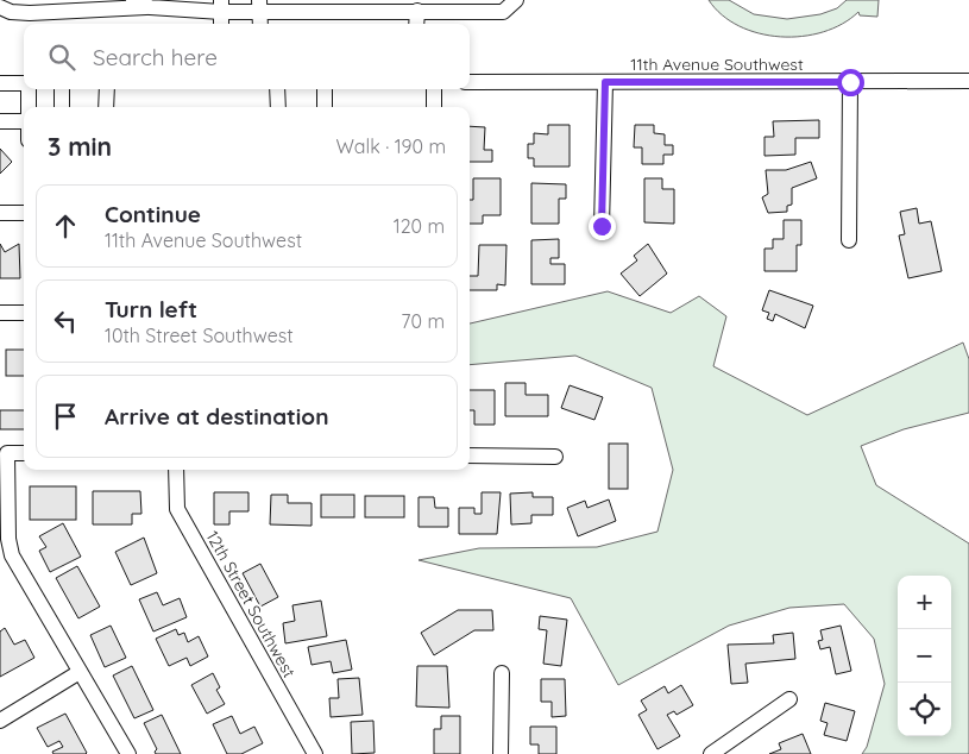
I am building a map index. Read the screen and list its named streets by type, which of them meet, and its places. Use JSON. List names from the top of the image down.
{
  "streets": {
    "street": ["11th Avenue Southwest", "12th Street Southwest"]
  },
  "page": {
    "search": "Search here",
    "heading": ["3 min", "Walk · 190 m"],
    "list": [
      ["Continue", "11th Avenue Southwest", "120 m"],
      ["Turn left", "10th Street Southwest", "70 m"],
      "Arrive at destination"
    ],
    "map_buttons": ["+", "−"]
  }
}
